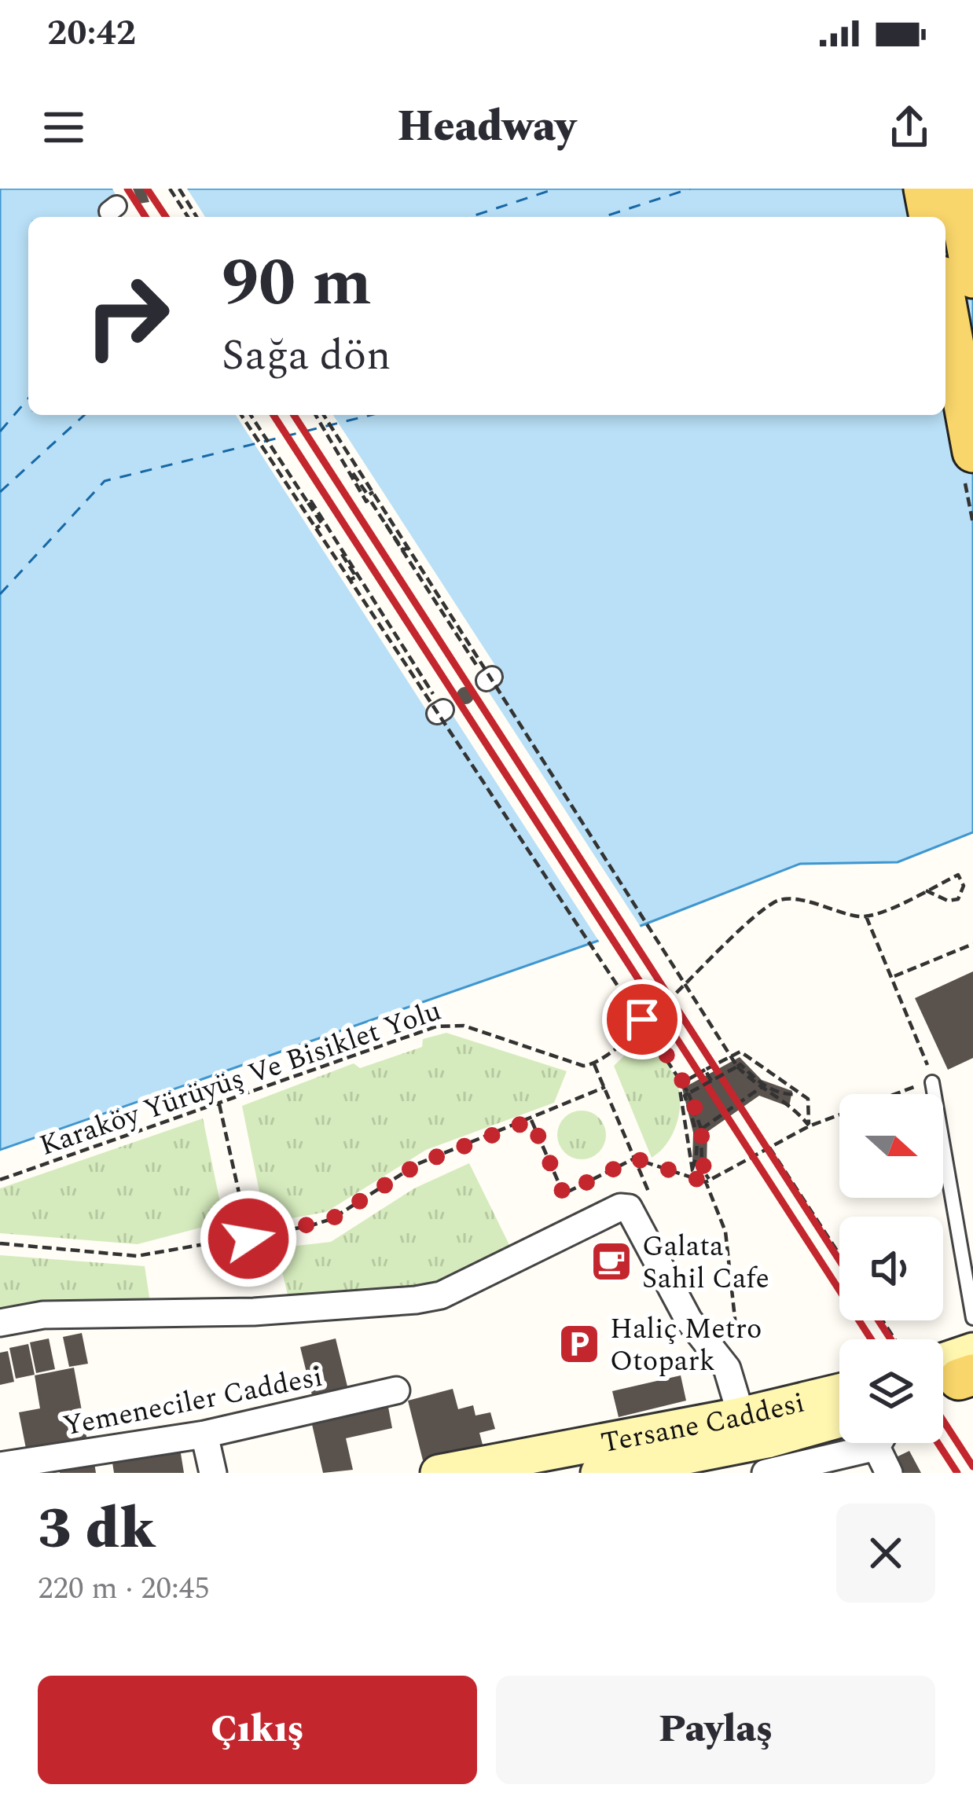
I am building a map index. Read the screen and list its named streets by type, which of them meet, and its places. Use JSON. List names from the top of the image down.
{
  "streets": {
    "main road": ["Tersane Caddesi"],
    "street": ["Yemeneciler Caddesi"],
    "path": ["Karaköy Yürüyüş Ve Bisiklet Yolu"]
  },
  "places": {
    "cafe": ["Galata Sahil Cafe"],
    "parking": ["Haliç Metro Otopark"]
  },
  "north": "right",
  "page": {
    "status": "20:42",
    "header": "Headway",
    "turn": ["90 m", "Sağa dön"],
    "heading": ["3 dk", "220 m · 20:45"],
    "buttons": ["Çıkış", "Paylaş"]
  }
}
